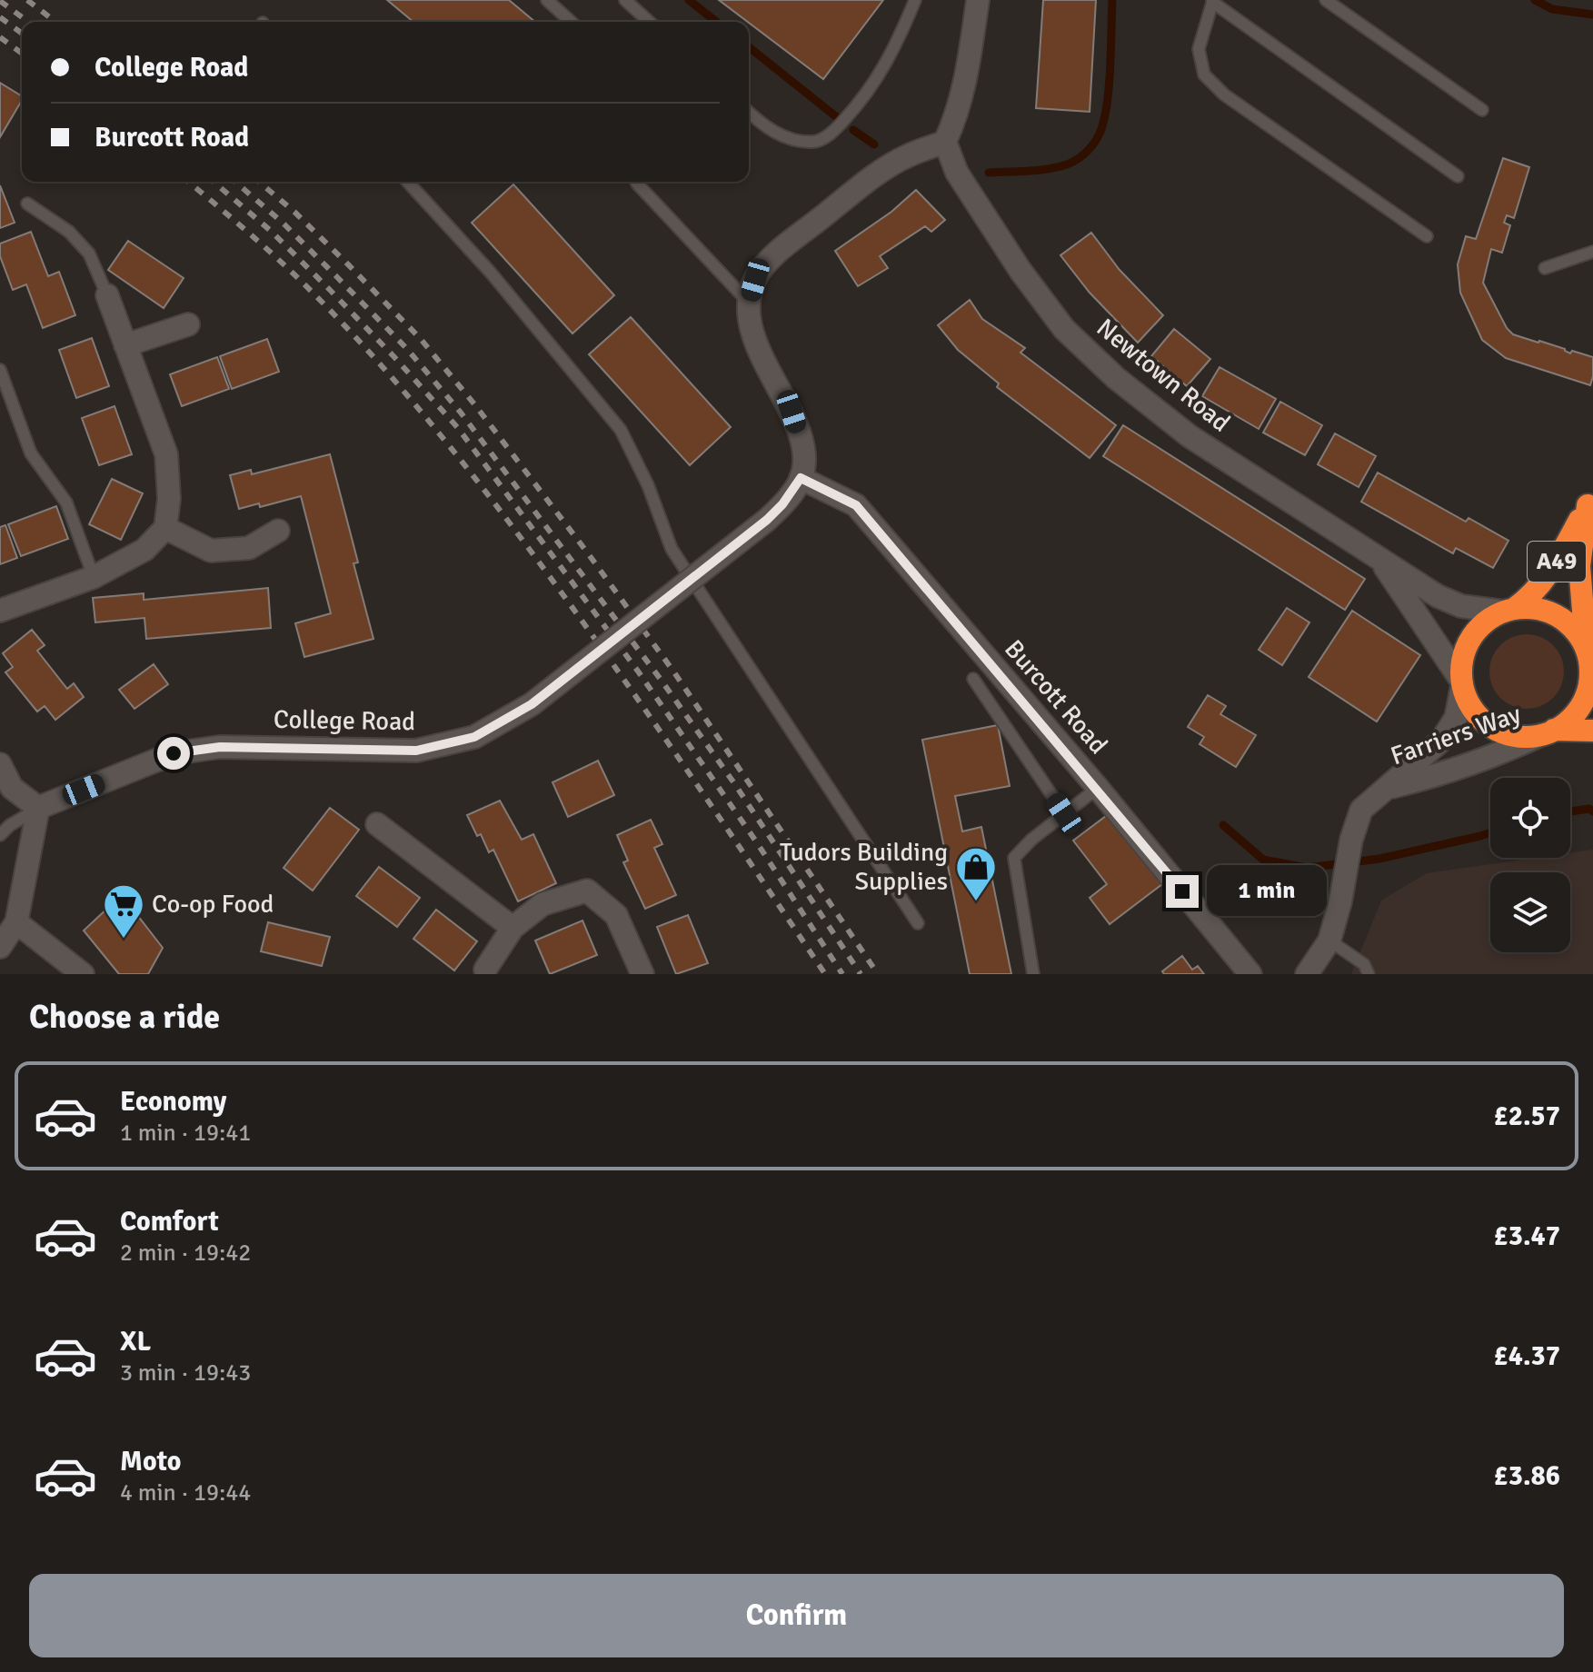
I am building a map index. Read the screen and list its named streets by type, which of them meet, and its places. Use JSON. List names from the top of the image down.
{
  "streets": {
    "highway": ["A49"],
    "street": [
      "Newtown Road",
      "Burcott Road",
      "College Road",
      "Farriers Way"
    ]
  },
  "crossings": [
    ["Newtown Road", "A49"],
    ["Newtown Road", "Farriers Way"],
    ["A49", "Farriers Way"],
    ["Burcott Road", "College Road"]
  ],
  "places": {
    "shop": ["Tudors Building Supplies"],
    "supermarket": ["Co-op Food"]
  },
  "page": {
    "banner": ["College Road", "Burcott Road"],
    "bubble": "1 min",
    "heading": "Choose a ride",
    "list": [
      {
        "name": "Economy",
        "note": "1 min · 19:41",
        "value": "£2.57"
      },
      {
        "name": "Comfort",
        "note": "2 min · 19:42",
        "value": "£3.47"
      },
      {
        "name": "XL",
        "note": "3 min · 19:43",
        "value": "£4.37"
      },
      {
        "name": "Moto",
        "note": "4 min · 19:44",
        "value": "£3.86"
      }
    ],
    "buttons": "Confirm"
  }
}
